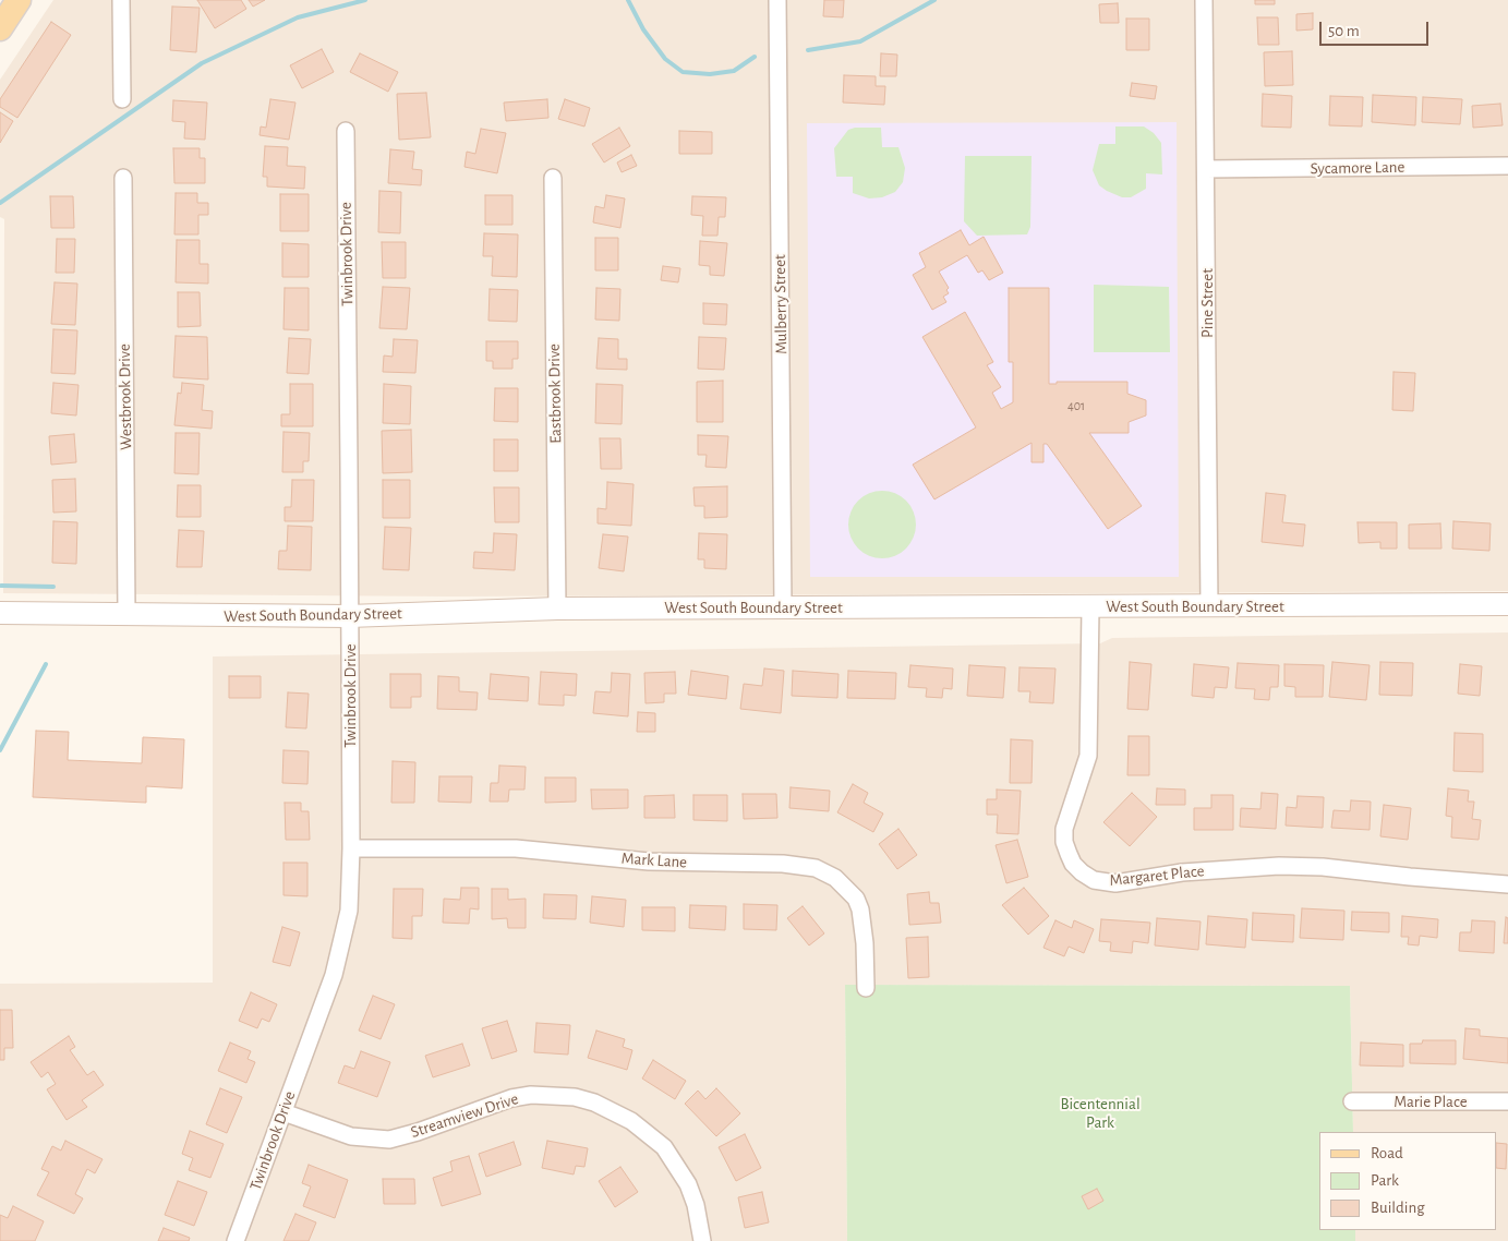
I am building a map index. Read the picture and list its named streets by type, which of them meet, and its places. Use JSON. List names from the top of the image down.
{
  "streets": {
    "street": [
      "Sycamore Lane",
      "Twinbrook Drive",
      "Pine Street",
      "Mulberry Street",
      "Eastbrook Drive",
      "Westbrook Drive",
      "West South Boundary Street",
      "Mark Lane",
      "Margaret Place",
      "Marie Place",
      "Streamview Drive"
    ]
  },
  "crossings": [
    ["Sycamore Lane", "Pine Street"],
    ["Twinbrook Drive", "West South Boundary Street"],
    ["Twinbrook Drive", "Mark Lane"],
    ["Twinbrook Drive", "Streamview Drive"],
    ["Pine Street", "West South Boundary Street"],
    ["Mulberry Street", "West South Boundary Street"],
    ["Eastbrook Drive", "West South Boundary Street"],
    ["Westbrook Drive", "West South Boundary Street"],
    ["West South Boundary Street", "Margaret Place"]
  ],
  "parks": ["Bicentennial Park"],
  "house_numbers": ["401"],
  "legend": ["Road", "Park", "Building"],
  "scale_bar": "50 m"
}
